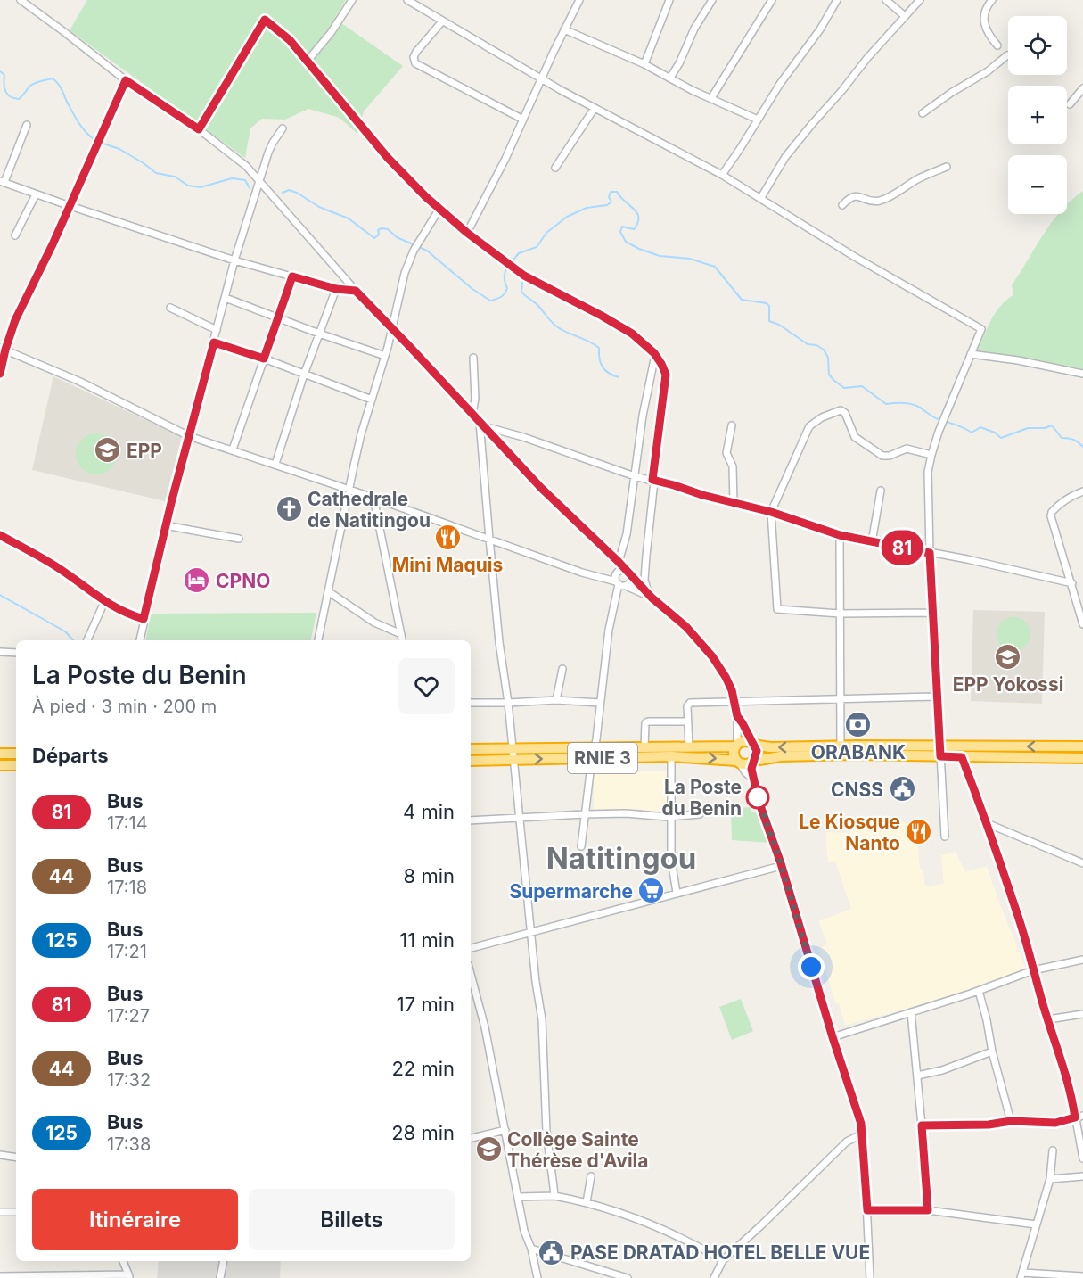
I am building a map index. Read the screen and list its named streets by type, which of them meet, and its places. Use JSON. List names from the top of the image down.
{
  "streets": {
    "highway": ["RNIE 3"]
  },
  "districts": ["Natitingou"],
  "places": {
    "school or university": ["EPP", "EPP Yokossi", "Collège Sainte Thérèse d'Avila"],
    "church": ["Cathedrale de Natitingou"],
    "restaurant": ["Mini Maquis", "Le Kiosque Nanto"],
    "hotel": ["CPNO"],
    "bank": ["ORABANK"],
    "public building": ["CNSS", "PASE DRATAD HOTEL BELLE VUE"],
    "other": ["La Poste du Benin"],
    "supermarket": ["Supermarche"]
  },
  "lines": ["bus line 81"],
  "page": {
    "on_map": "81",
    "map_buttons": ["+", "−"],
    "heading": [
      ["La Poste du Benin", "À pied · 3 min · 200 m"],
      "Départs"
    ],
    "list": [
      {
        "mark": "81",
        "name": "Bus",
        "note": "17:14",
        "value": "4 min"
      },
      {
        "mark": "44",
        "name": "Bus",
        "note": "17:18",
        "value": "8 min"
      },
      {
        "mark": "125",
        "name": "Bus",
        "note": "17:21",
        "value": "11 min"
      },
      {
        "mark": "81",
        "name": "Bus",
        "note": "17:27",
        "value": "17 min"
      },
      {
        "mark": "44",
        "name": "Bus",
        "note": "17:32",
        "value": "22 min"
      },
      {
        "mark": "125",
        "name": "Bus",
        "note": "17:38",
        "value": "28 min"
      }
    ],
    "buttons": ["Itinéraire", "Billets"]
  }
}
